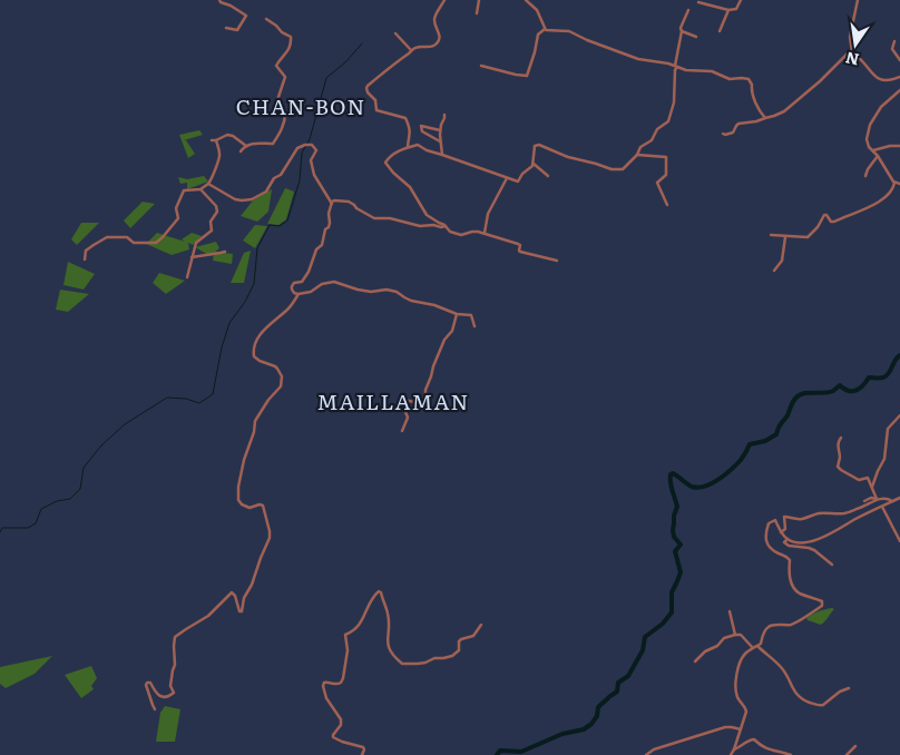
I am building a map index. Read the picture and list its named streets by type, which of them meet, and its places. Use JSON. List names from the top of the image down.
{
  "districts": ["CHAN-BON", "MAILLAMAN"],
  "north": "bottom"
}
